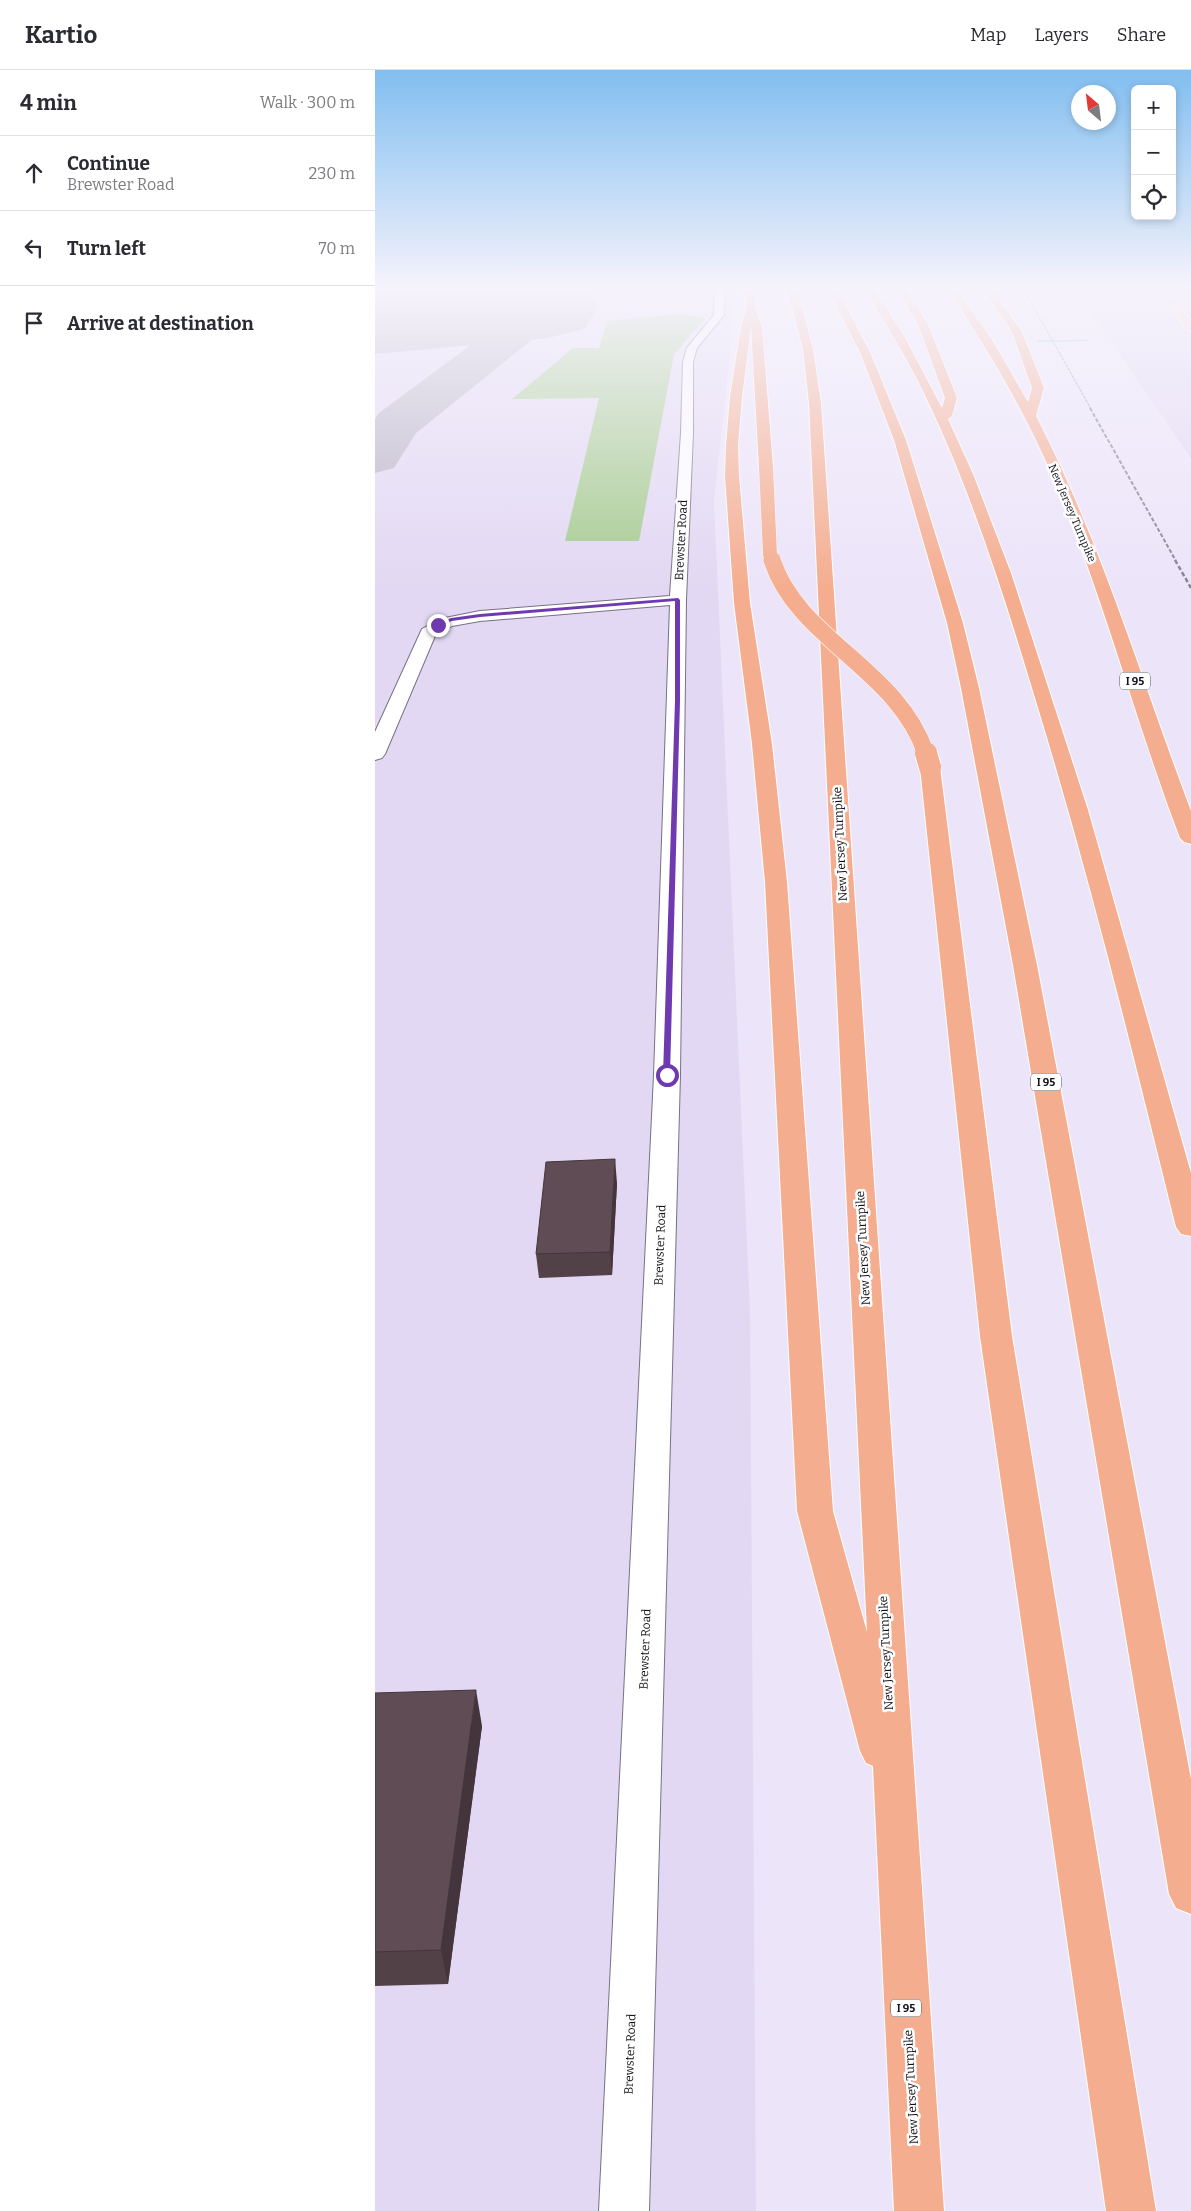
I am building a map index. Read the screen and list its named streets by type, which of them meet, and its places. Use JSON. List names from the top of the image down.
{
  "streets": {
    "highway": ["New Jersey Turnpike", "I 95"],
    "street": ["Brewster Road"]
  },
  "north": "top left",
  "page": {
    "header": "Kartio",
    "nav": ["Map", "Layers", "Share"],
    "heading": ["4 min", "Walk · 300 m"],
    "map_buttons": ["+", "−"],
    "list": [
      ["Continue", "Brewster Road", "230 m"],
      ["Turn left", "70 m"],
      "Arrive at destination"
    ]
  }
}
